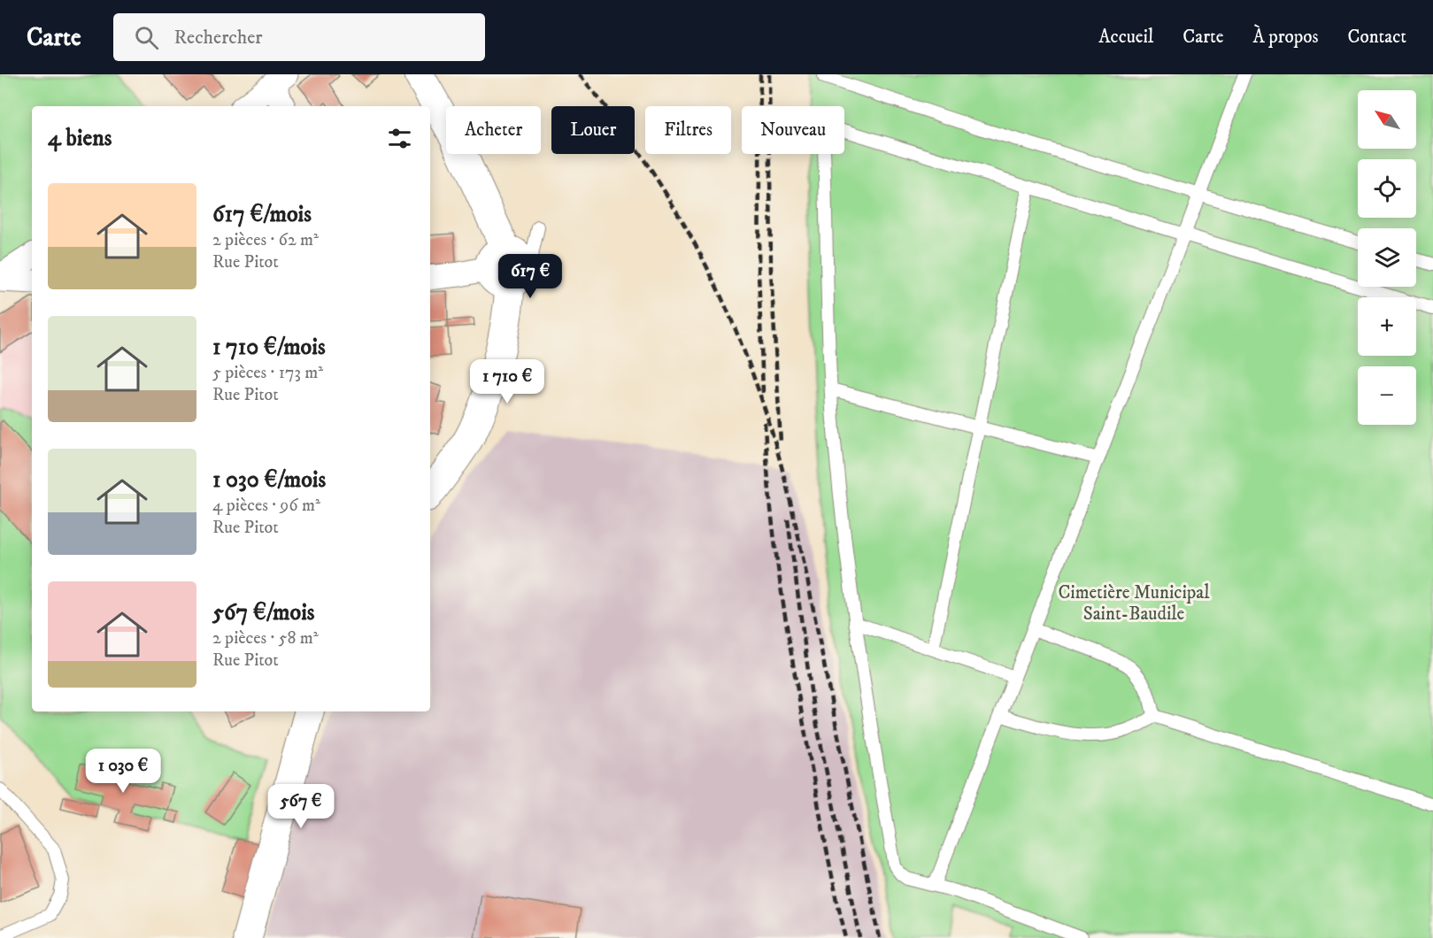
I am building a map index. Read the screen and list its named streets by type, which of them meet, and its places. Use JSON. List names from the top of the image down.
{
  "parks": ["Cimetière Municipal Saint-Baudile"],
  "north": "top left",
  "page": {
    "header": "Carte",
    "search": "Rechercher",
    "nav": [
      "Accueil",
      "Carte",
      "À propos",
      "Contact"
    ],
    "map_buttons": ["+", "−"],
    "chip": [
      "Acheter",
      "Louer",
      "Filtres",
      "Nouveau"
    ],
    "heading": "4 biens",
    "list": [
      {
        "name": "617 €/mois",
        "note": "2 pièces · 62 m² · Rue Pitot"
      },
      {
        "name": "1 710 €/mois",
        "note": "5 pièces · 173 m² · Rue Pitot"
      },
      {
        "name": "1 030 €/mois",
        "note": "4 pièces · 96 m² · Rue Pitot"
      },
      {
        "name": "567 €/mois",
        "note": "2 pièces · 58 m² · Rue Pitot"
      }
    ],
    "price": [
      "617 €",
      "1 710 €",
      "1 030 €",
      "567 €"
    ]
  }
}
